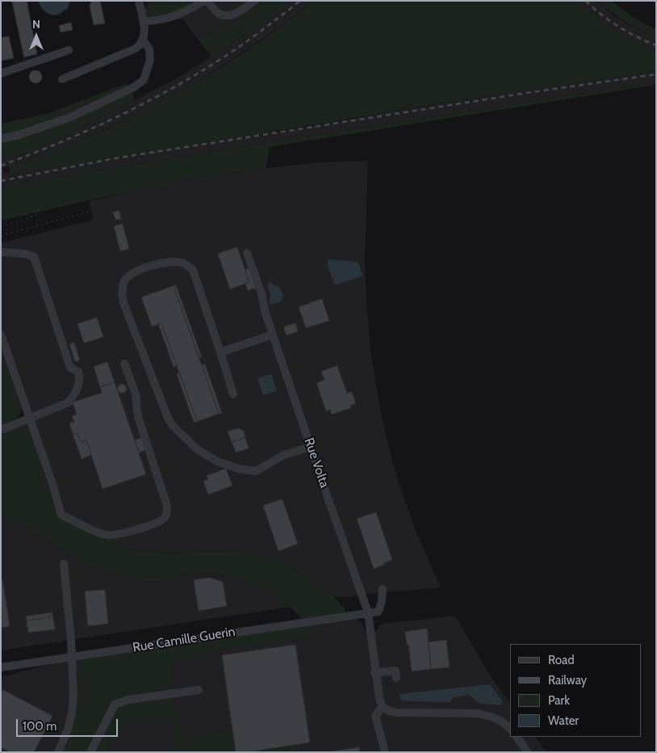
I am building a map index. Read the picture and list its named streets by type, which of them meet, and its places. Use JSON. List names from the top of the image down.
{
  "streets": {
    "street": ["Rue Volta", "Rue Camille Guerin"]
  },
  "crossings": [
    ["Rue Volta", "Rue Camille Guerin"]
  ],
  "legend": [
    "Road",
    "Railway",
    "Park",
    "Water"
  ],
  "scale_bar": "100 m",
  "north": "top"
}
